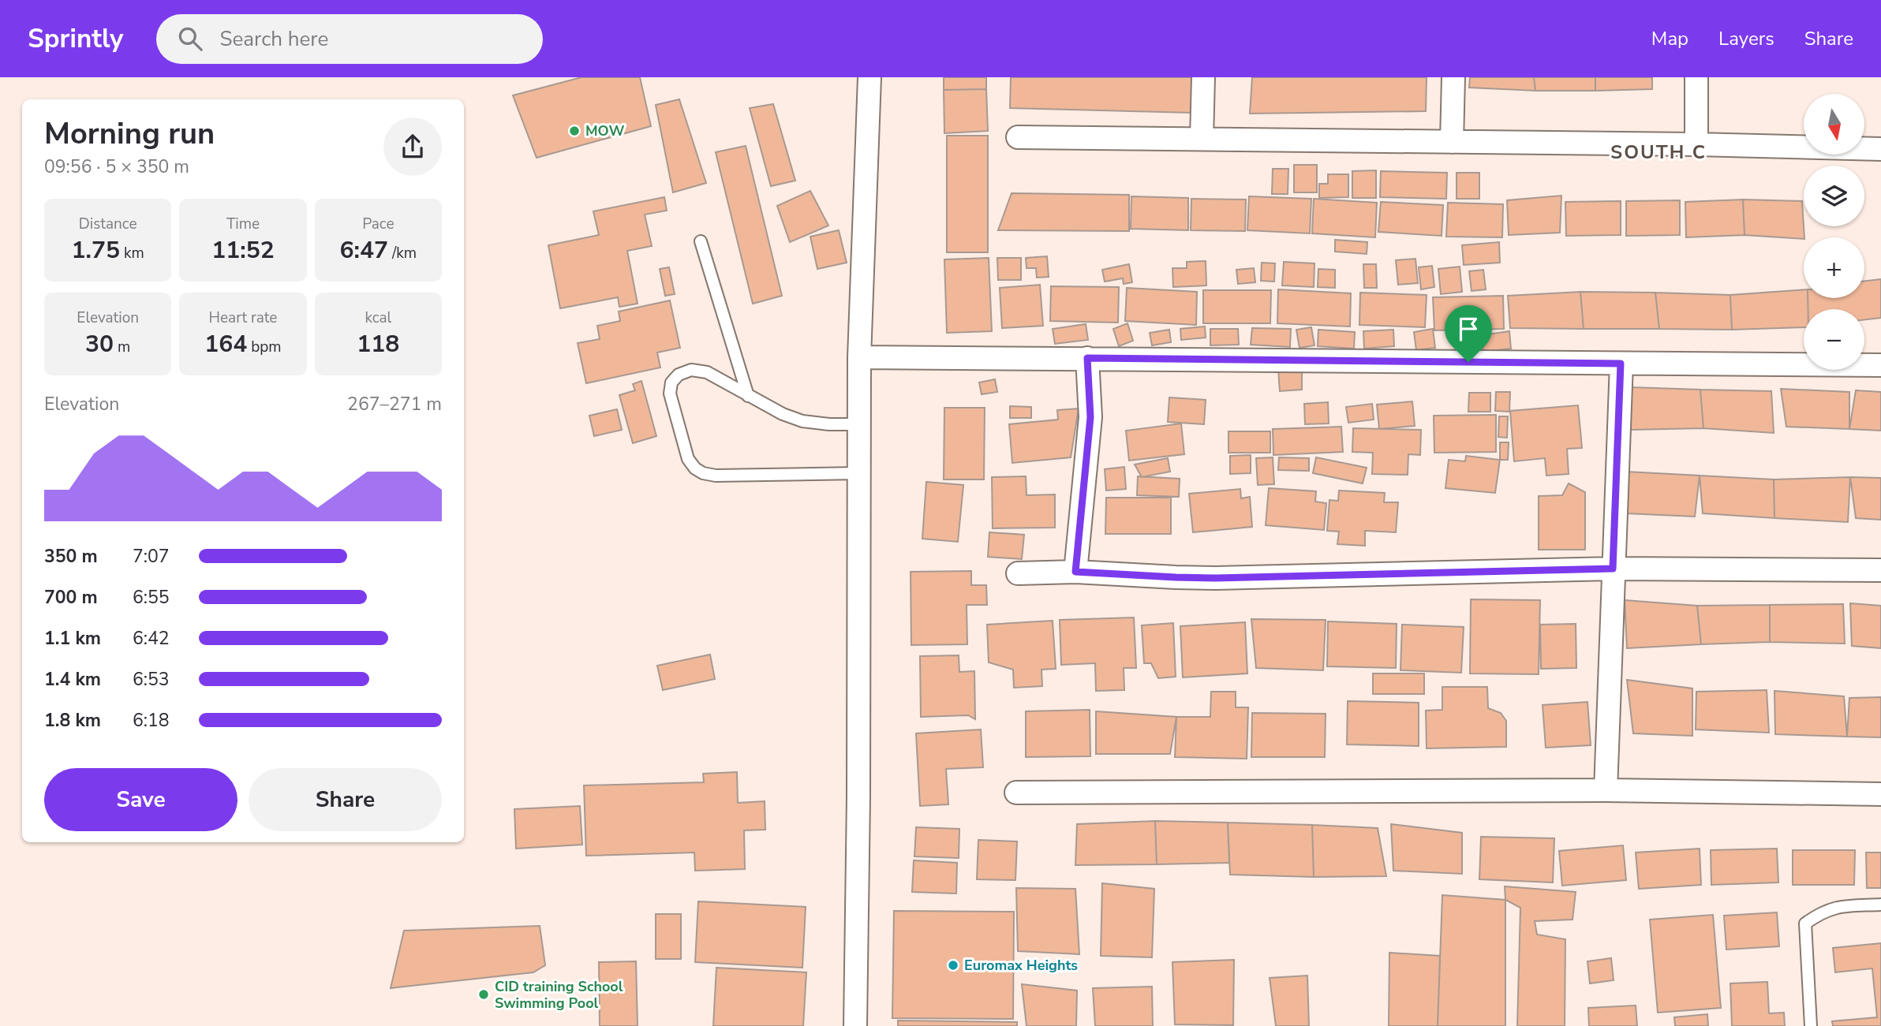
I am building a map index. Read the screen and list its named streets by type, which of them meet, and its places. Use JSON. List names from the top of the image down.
{
  "districts": ["SOUTH C"],
  "places": ["MOW", "Euromax Heights", "CID training School Swimming Pool"],
  "north": "bottom",
  "page": {
    "header": "Sprintly",
    "search": "Search here",
    "nav": ["Map", "Layers", "Share"],
    "map_buttons": ["+", "−"],
    "heading": ["Morning run", "09:56 · 5 × 350 m"],
    "stats": [
      ["Distance", "1.75 km"],
      ["Time", "11:52"],
      ["Pace", "6:47 /km"],
      ["Elevation", "30 m"],
      ["Heart rate", "164 bpm"],
      ["kcal", "118"]
    ],
    "chart": ["Elevation", "267–271 m"],
    "list": [
      {
        "name": "350 m",
        "note": "7:07"
      },
      {
        "name": "700 m",
        "note": "6:55"
      },
      {
        "name": "1.1 km",
        "note": "6:42"
      },
      {
        "name": "1.4 km",
        "note": "6:53"
      },
      {
        "name": "1.8 km",
        "note": "6:18"
      }
    ],
    "buttons": ["Save", "Share"]
  }
}
